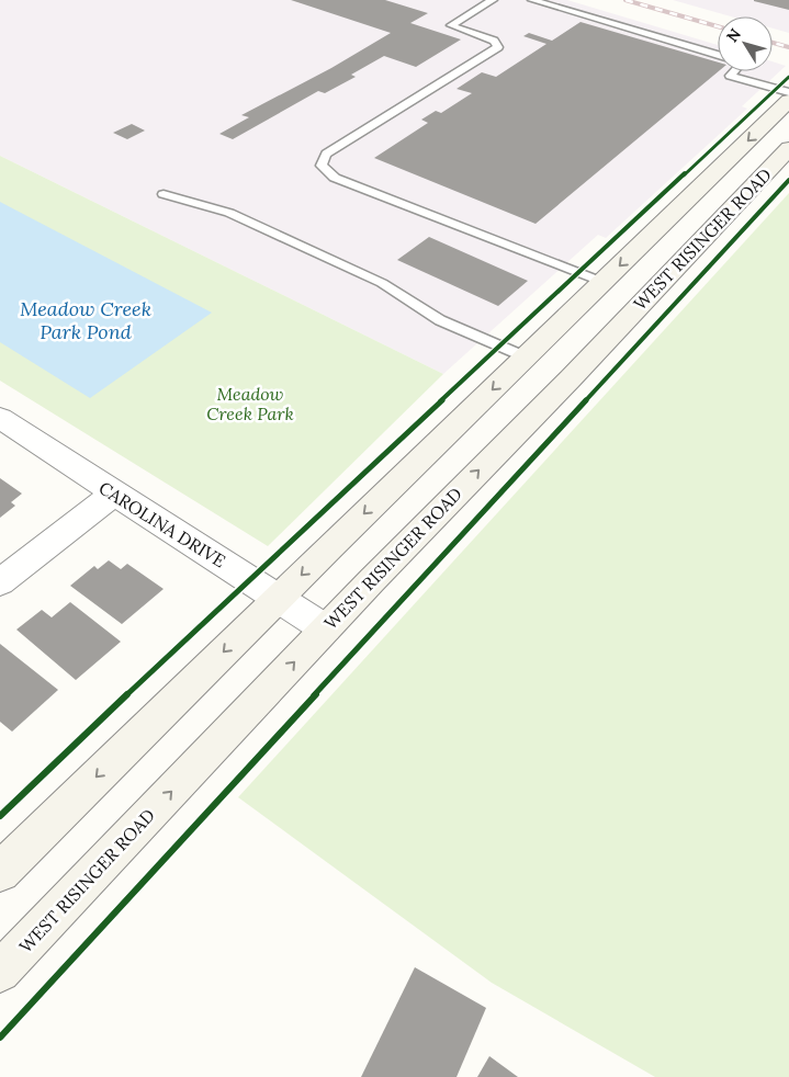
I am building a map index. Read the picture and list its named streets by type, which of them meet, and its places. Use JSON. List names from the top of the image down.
{
  "streets": {
    "main road": ["WEST RISINGER ROAD"],
    "street": ["CAROLINA DRIVE"]
  },
  "crossings": [
    ["WEST RISINGER ROAD", "CAROLINA DRIVE"]
  ],
  "water": ["Meadow Creek Park Pond"],
  "parks": ["Meadow Creek Park"],
  "north": "top left"
}
